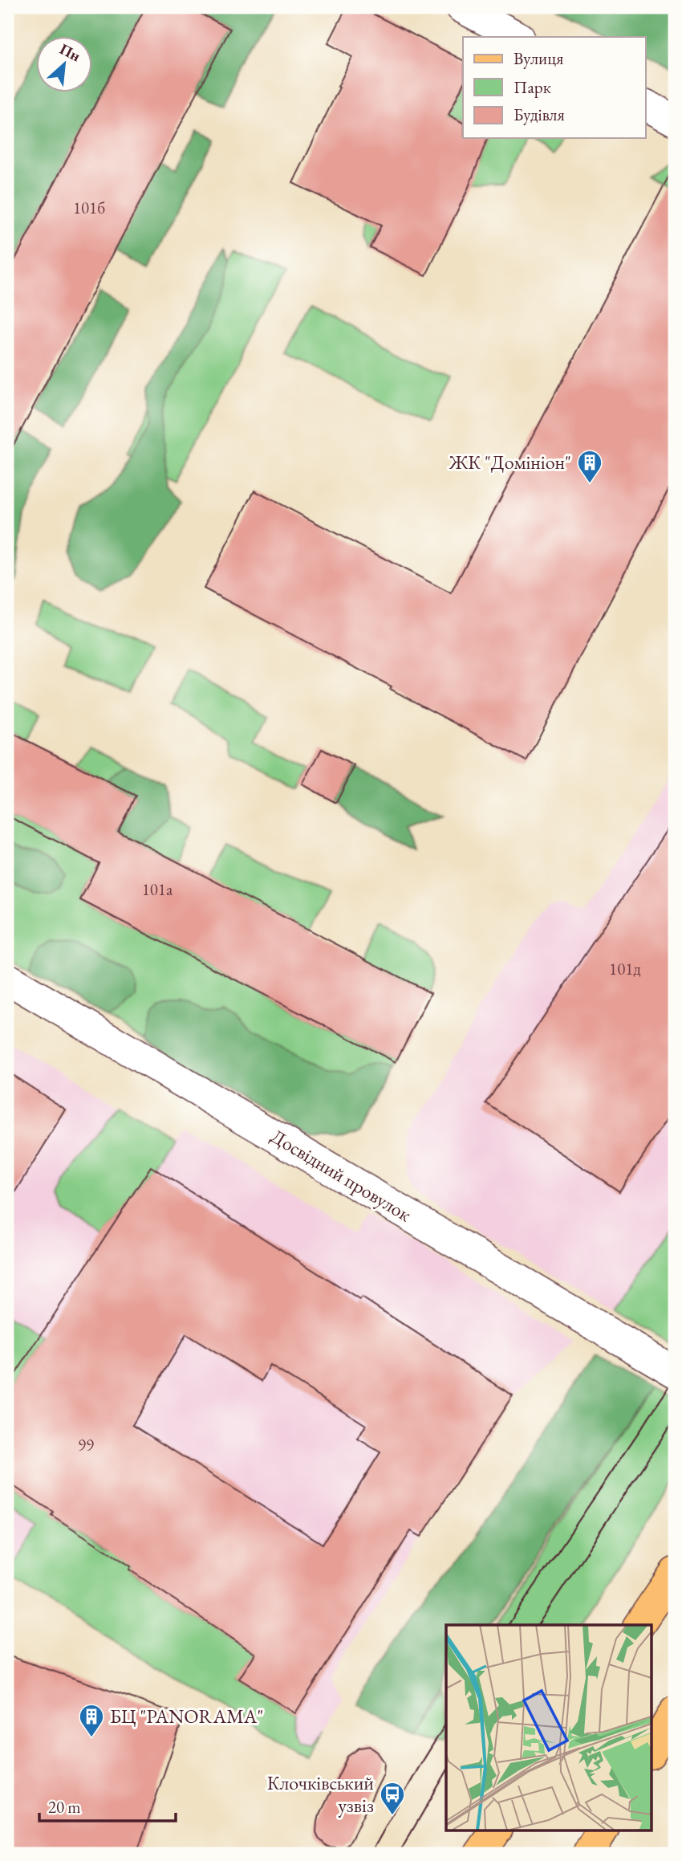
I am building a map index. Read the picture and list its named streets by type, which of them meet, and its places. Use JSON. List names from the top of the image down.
{
  "streets": {
    "street": ["Досвідний провулок"]
  },
  "places": {
    "building": ["ЖК \"Домініон\"", "БЦ \"PANORAMA\""],
    "bus stop": ["Клочківський узвіз"]
  },
  "house_numbers": [
    "101б",
    "101а",
    "101д",
    "99"
  ],
  "legend": ["Вулиця", "Парк", "Будівля"],
  "scale_bar": "20 m",
  "north": "top right"
}
